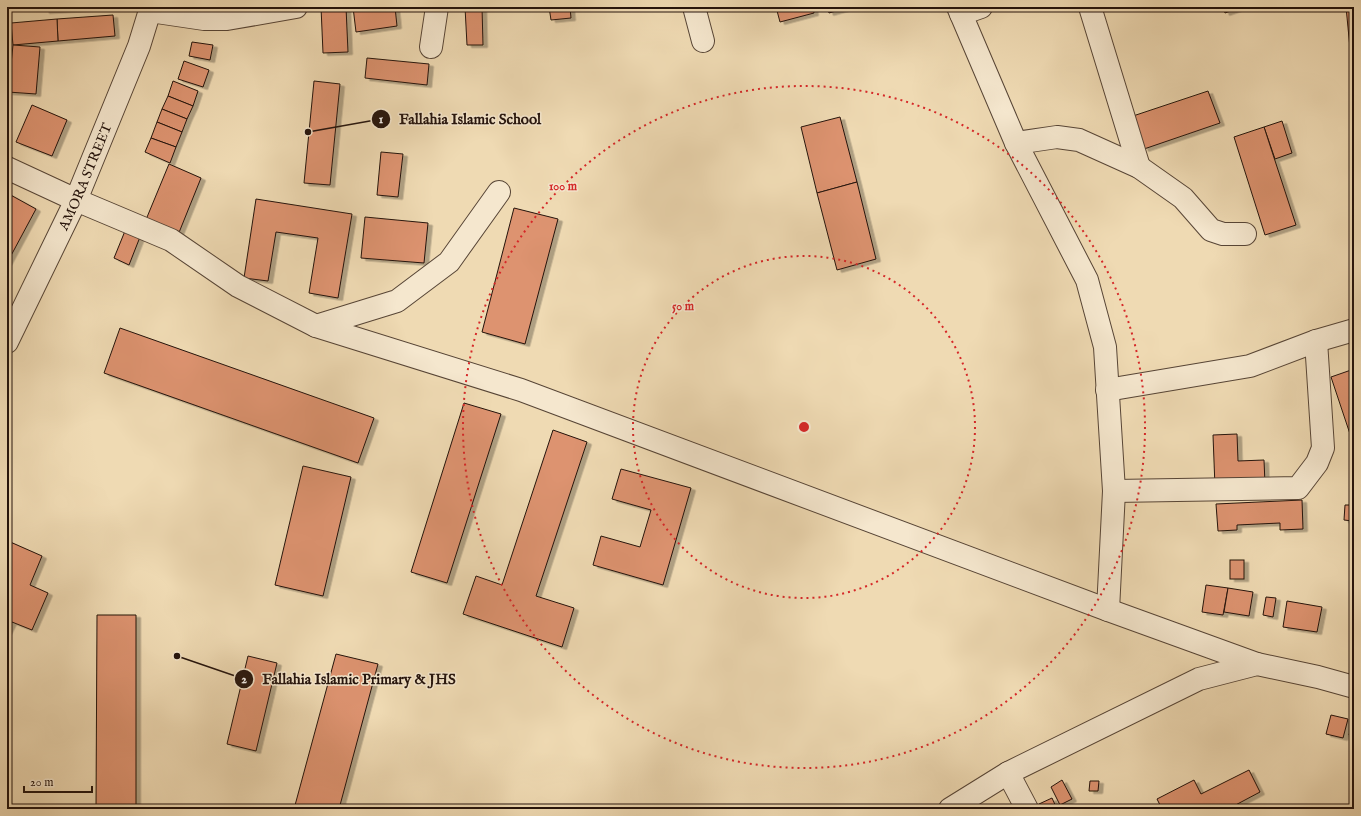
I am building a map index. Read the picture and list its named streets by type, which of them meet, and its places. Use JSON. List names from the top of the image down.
{
  "streets": {
    "street": ["AMORA STREET"]
  },
  "places": ["Fallahia Islamic School", "Fallahia Islamic Primary & JHS"],
  "scale_bar": "20 m",
  "rings": ["100 m", "50 m"]
}
